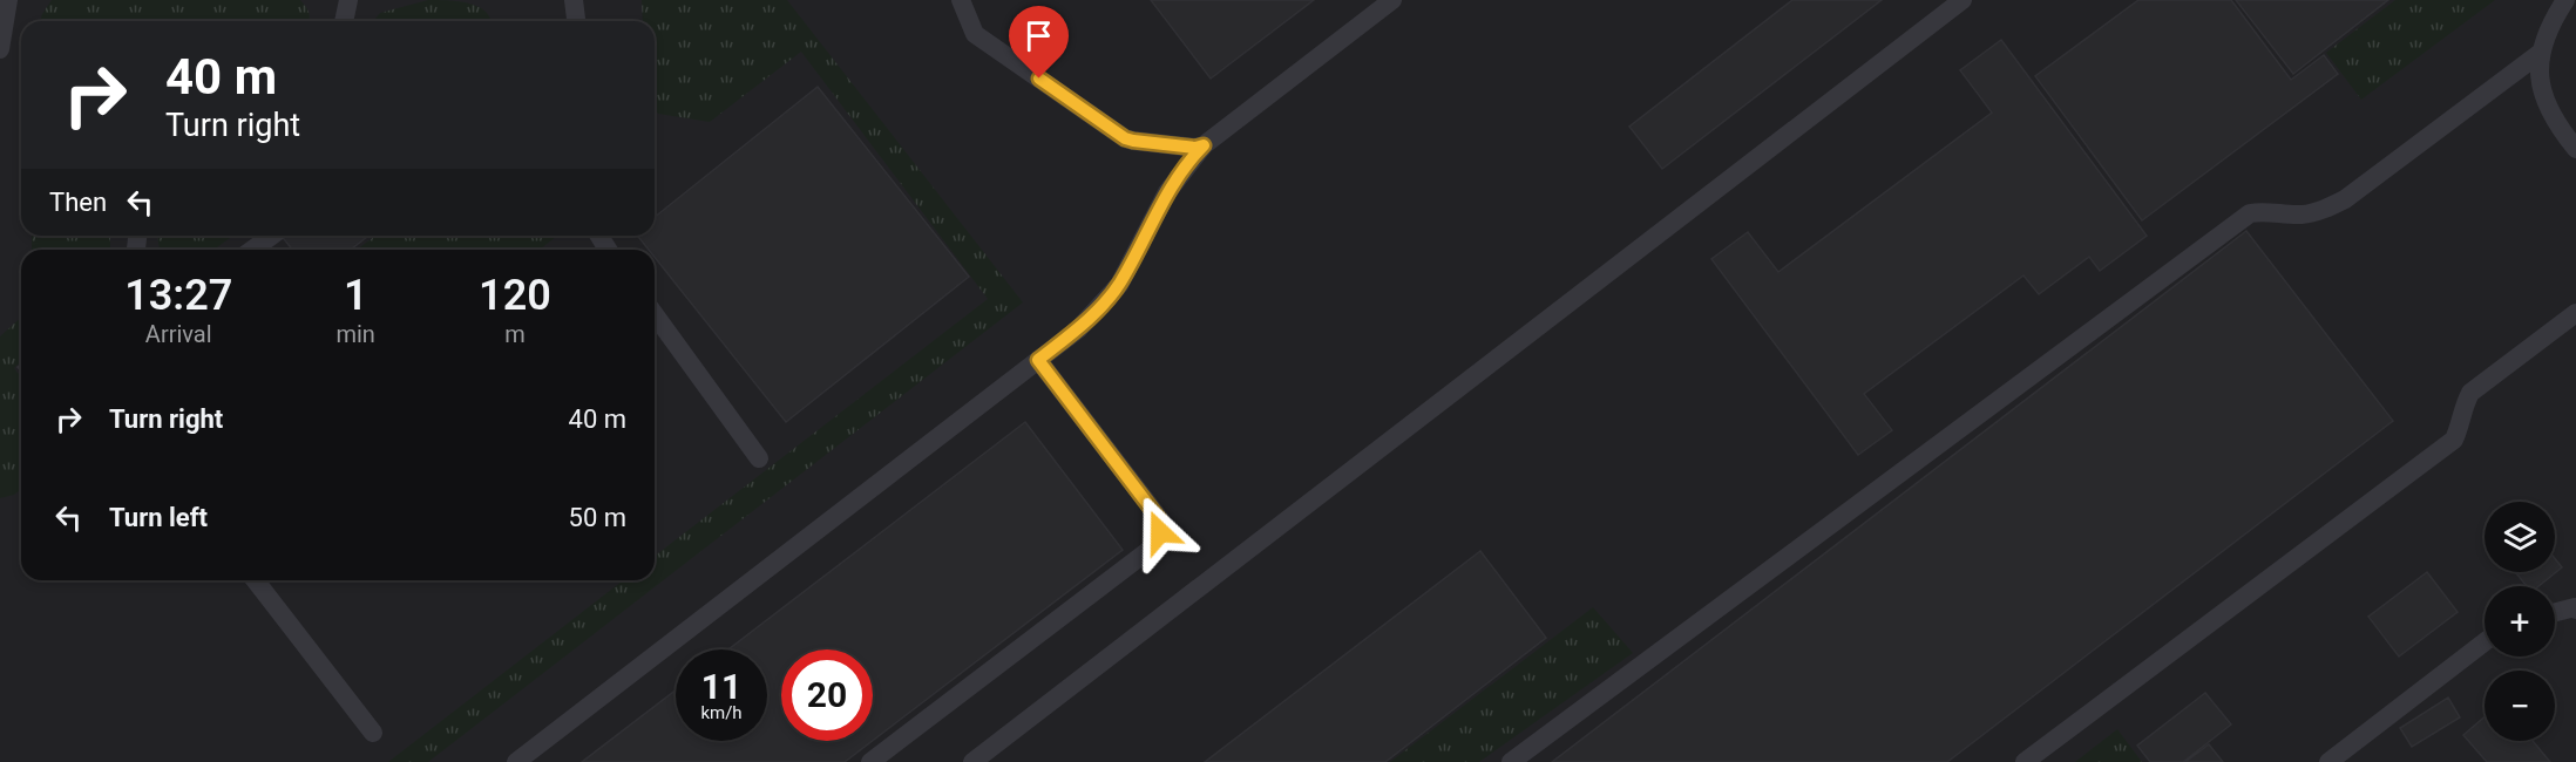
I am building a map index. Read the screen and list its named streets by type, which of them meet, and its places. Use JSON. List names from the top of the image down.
{
  "page": {
    "turn": ["40 m", "Turn right"],
    "then": "Then",
    "eta": [
      "13:27",
      "Arrival",
      "1",
      "min",
      "120",
      "m"
    ],
    "list": [
      {
        "name": "Turn right",
        "value": "40 m"
      },
      {
        "name": "Turn left",
        "value": "50 m"
      }
    ],
    "map_buttons": ["+", "−"],
    "speed": "11 km/h",
    "limit": "20"
  }
}
